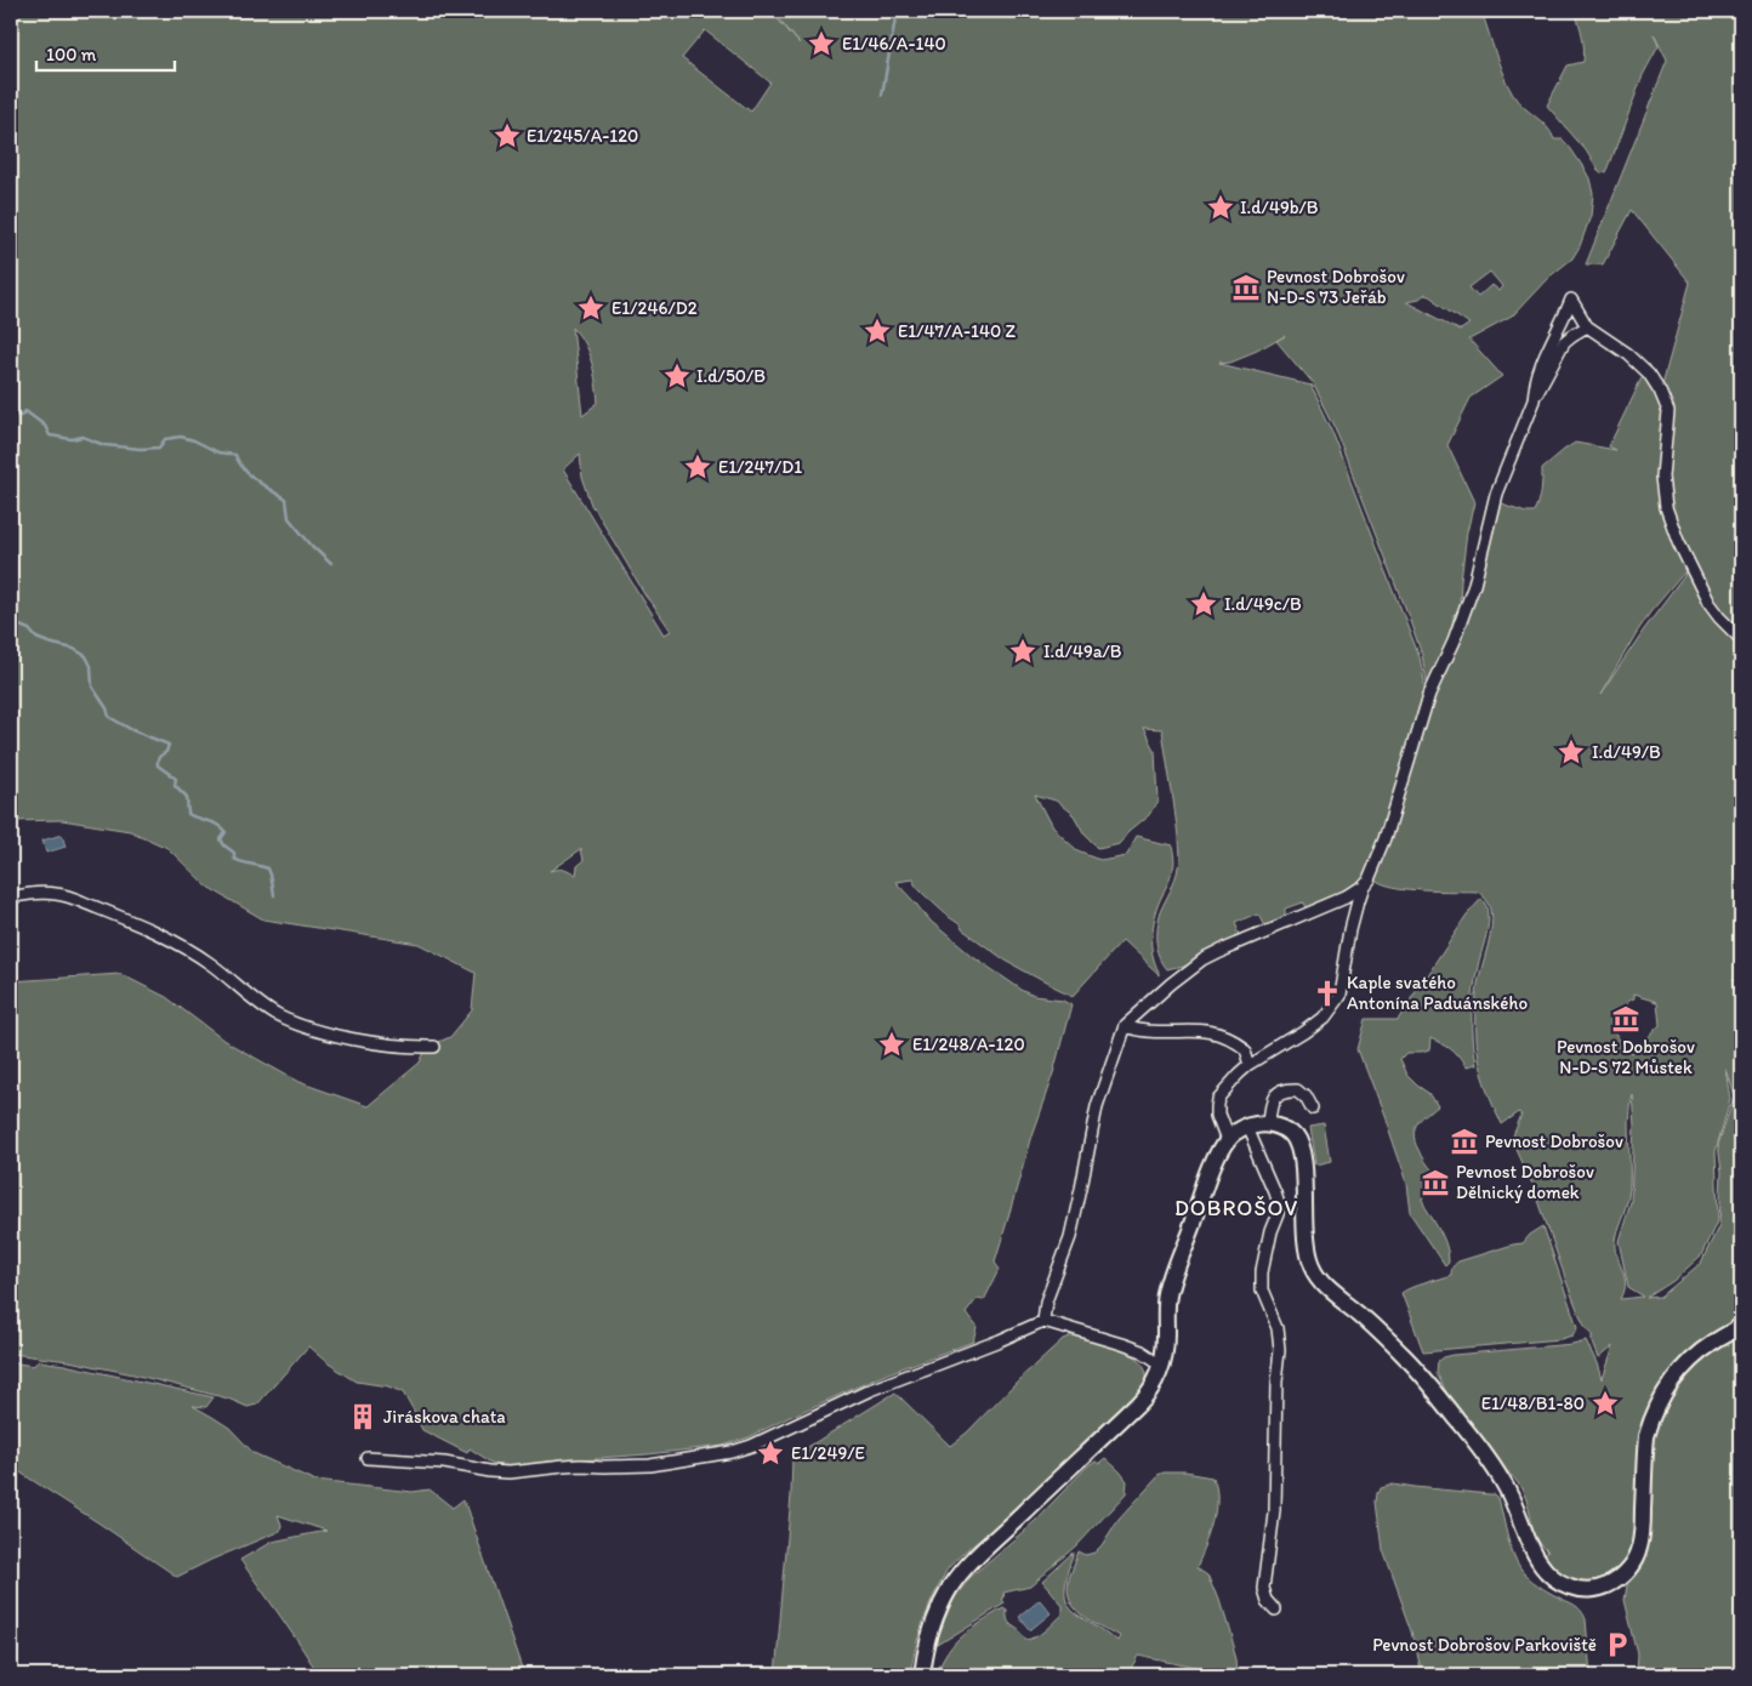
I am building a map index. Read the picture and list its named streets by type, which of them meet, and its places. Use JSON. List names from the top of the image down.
{
  "districts": ["DOBROŠOV"],
  "places": {
    "place": [
      "E1/46/A-140",
      "E1/245/A-120",
      "I.d/49b/B",
      "E1/246/D2",
      "E1/47/A-140 Z",
      "I.d/50/B",
      "E1/247/D1",
      "I.d/49c/B",
      "I.d/49a/B",
      "I.d/49/B",
      "E1/248/A-120",
      "E1/48/B1-80",
      "E1/249/E"
    ],
    "museum": [
      "Pevnost Dobrošov N-D-S 73 Jeřáb",
      "Pevnost Dobrošov N-D-S 72 Můstek",
      "Pevnost Dobrošov",
      "Pevnost Dobrošov Dělnický domek"
    ],
    "church": ["Kaple svatého Antonína Paduánského"],
    "building": ["Jiráskova chata"],
    "parking": ["Pevnost Dobrošov Parkoviště"]
  },
  "scale_bar": "100 m"
}
